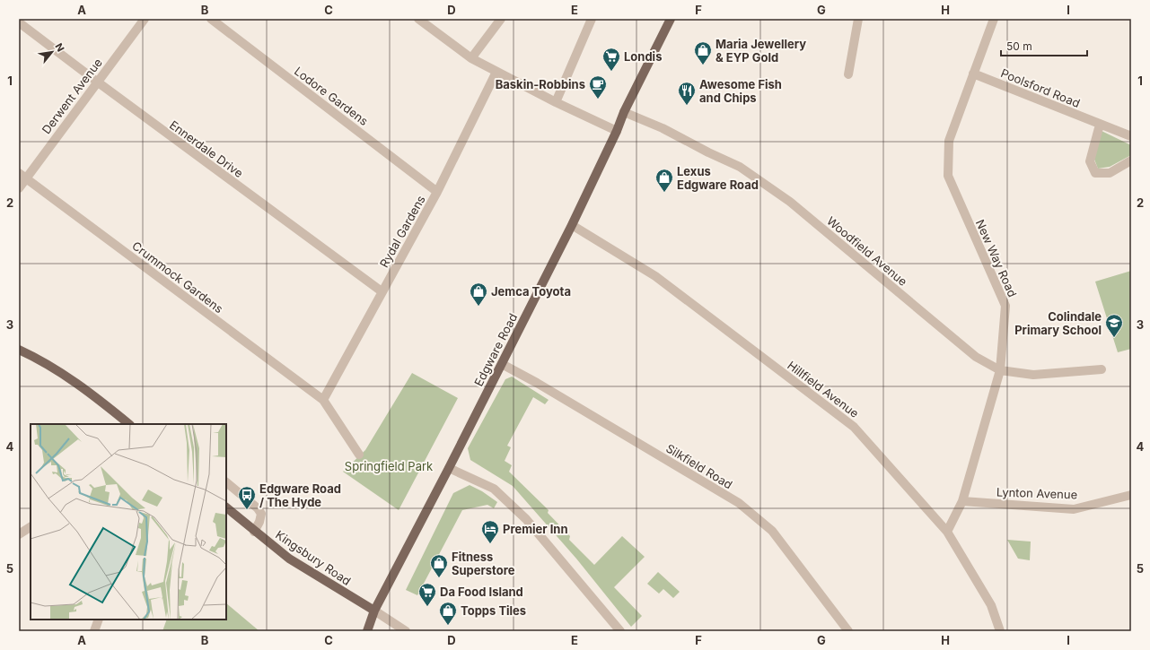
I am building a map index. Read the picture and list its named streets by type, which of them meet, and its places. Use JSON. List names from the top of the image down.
{
  "streets": {
    "main road": ["Edgware Road", "Kingsbury Road"],
    "street": [
      "Poolsford Road",
      "Derwent Avenue",
      "Lodore Gardens",
      "Ennerdale Drive",
      "Rydal Gardens",
      "Woodfield Avenue",
      "New Way Road",
      "Crummock Gardens",
      "Hillfield Avenue",
      "Silkfield Road",
      "Lynton Avenue"
    ]
  },
  "crossings": [
    ["Poolsford Road", "New Way Road"],
    ["Derwent Avenue", "Ennerdale Drive"],
    ["Derwent Avenue", "Crummock Gardens"],
    ["Lodore Gardens", "Rydal Gardens"],
    ["Ennerdale Drive", "Rydal Gardens"],
    ["Rydal Gardens", "Crummock Gardens"],
    ["Woodfield Avenue", "New Way Road"],
    ["Woodfield Avenue", "Edgware Road"],
    ["New Way Road", "Hillfield Avenue"],
    ["New Way Road", "Lynton Avenue"],
    ["Edgware Road", "Hillfield Avenue"],
    ["Edgware Road", "Silkfield Road"],
    ["Edgware Road", "Kingsbury Road"]
  ],
  "parks": ["Springfield Park"],
  "places": {
    "shop": [
      "Maria Jewellery & EYP Gold",
      "Lexus Edgware Road",
      "Jemca Toyota",
      "Fitness Superstore",
      "Topps Tiles"
    ],
    "supermarket": ["Londis", "Da Food Island"],
    "cafe": ["Baskin-Robbins"],
    "restaurant": ["Awesome Fish and Chips"],
    "school or university": ["Colindale Primary School"],
    "bus stop": ["Edgware Road / The Hyde"],
    "hotel": ["Premier Inn"]
  },
  "scale_bar": "50 m",
  "north": "top right",
  "grid": {
    "columns": [
      "A",
      "B",
      "C",
      "D",
      "E",
      "F",
      "G",
      "H",
      "I"
    ],
    "rows": [
      "1",
      "2",
      "3",
      "4",
      "5"
    ]
  }
}
